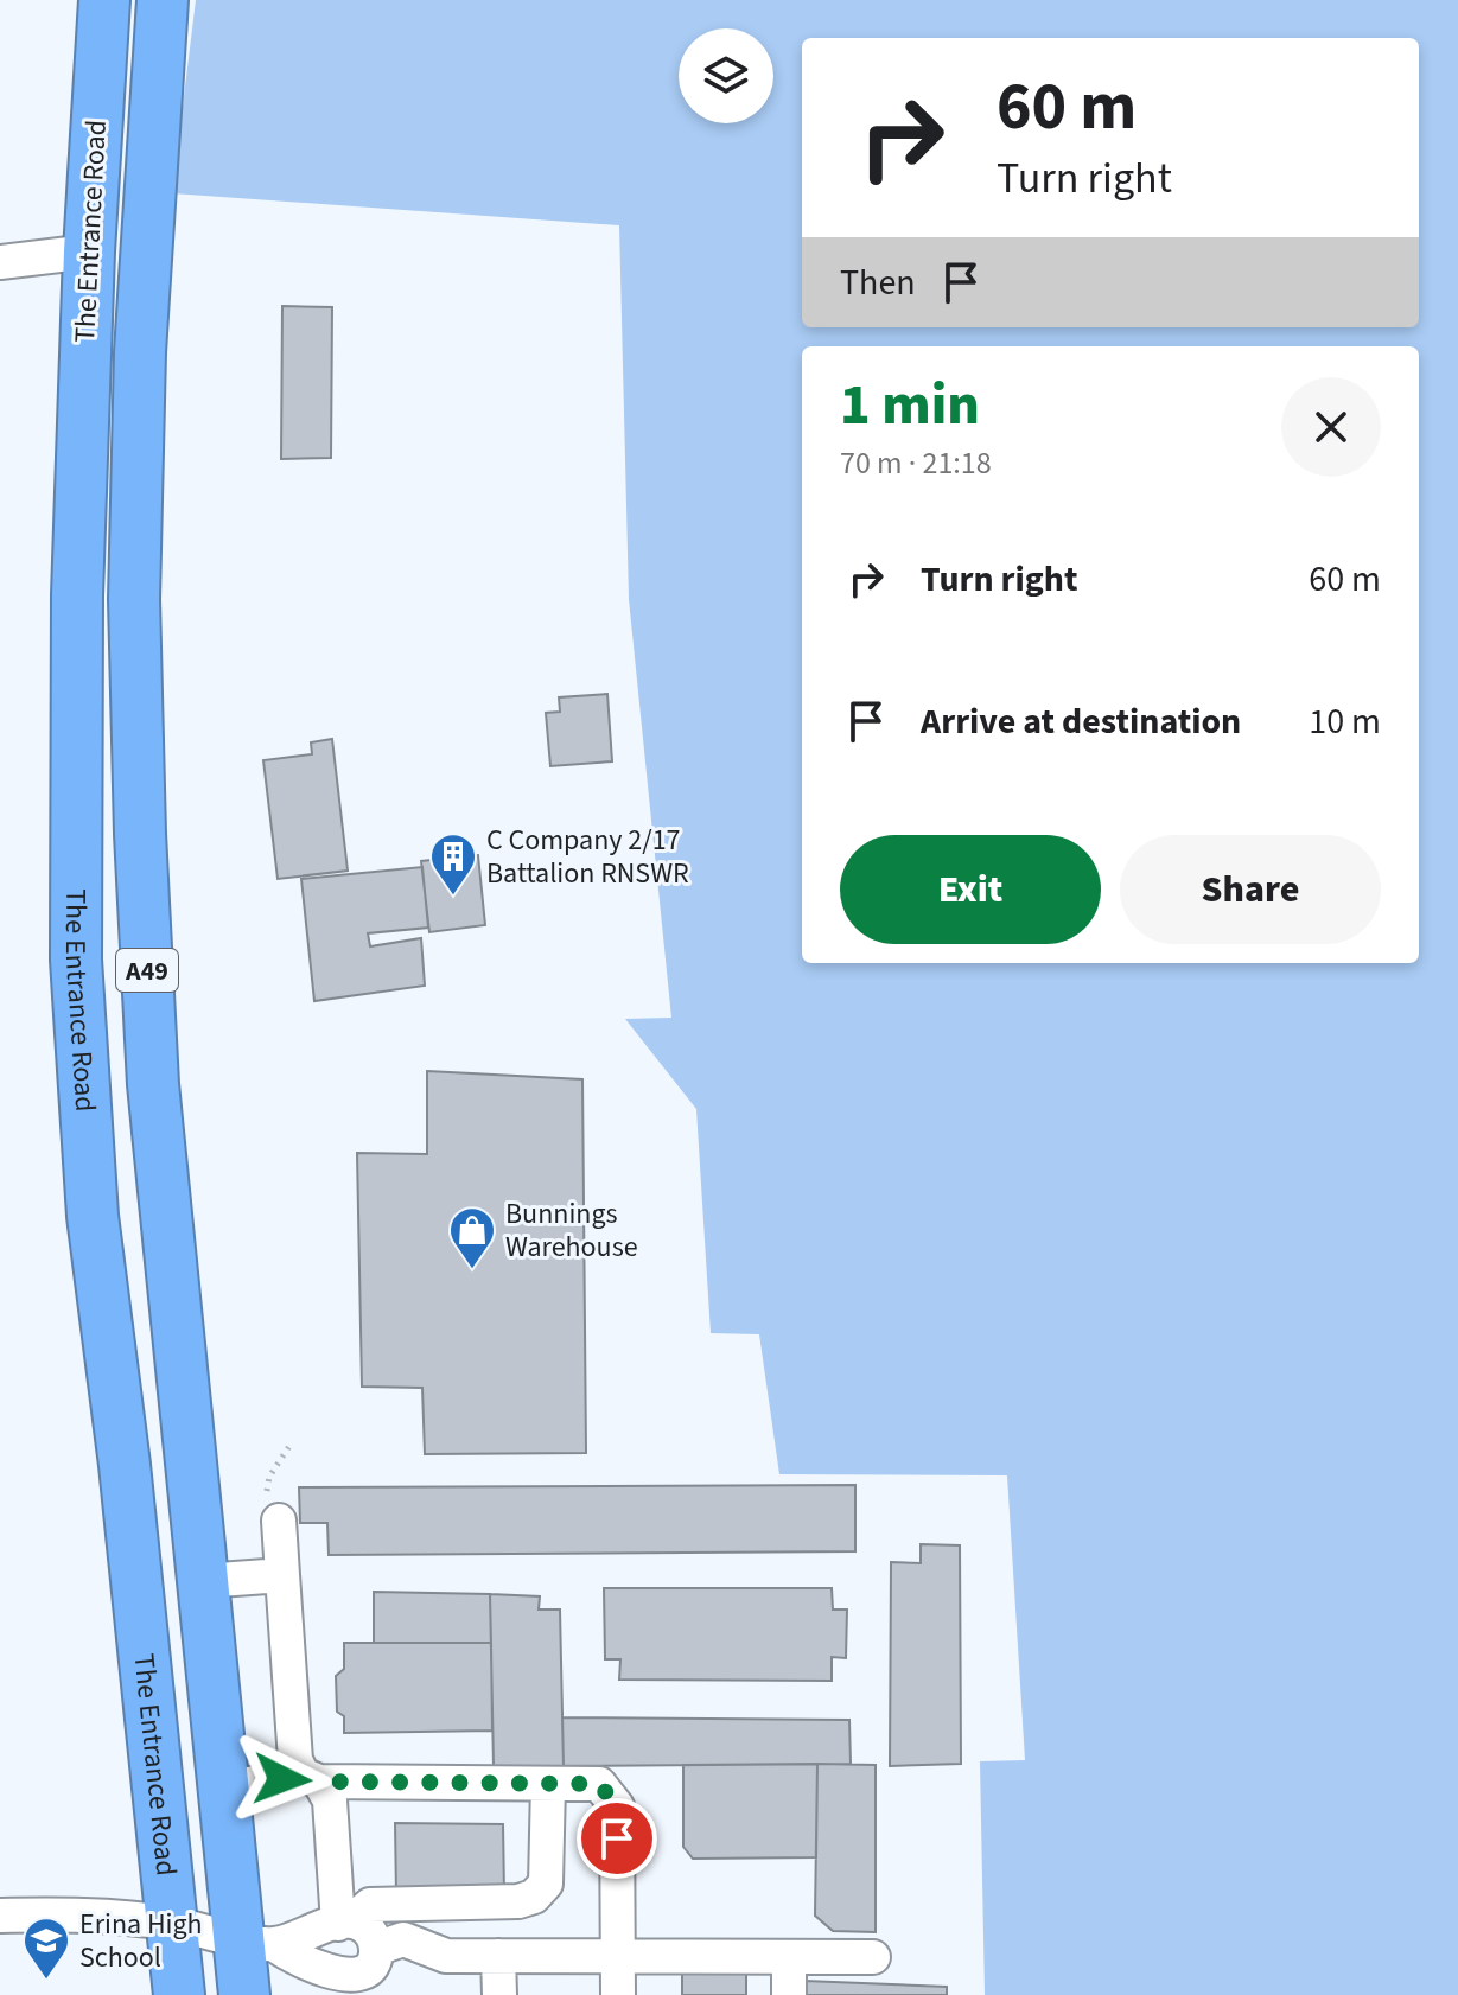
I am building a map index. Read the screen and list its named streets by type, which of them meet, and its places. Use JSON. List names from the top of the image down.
{
  "streets": {
    "highway": ["The Entrance Road", "A49"]
  },
  "places": {
    "building": ["C Company 2/17 Battalion RNSWR"],
    "shop": ["Bunnings Warehouse"],
    "school or university": ["Erina High School"]
  },
  "page": {
    "turn": ["60 m", "Turn right"],
    "then": "Then",
    "heading": ["1 min", "70 m · 21:18"],
    "list": [
      {
        "name": "Turn right",
        "value": "60 m"
      },
      {
        "name": "Arrive at destination",
        "value": "10 m"
      }
    ],
    "buttons": ["Exit", "Share"]
  }
}
